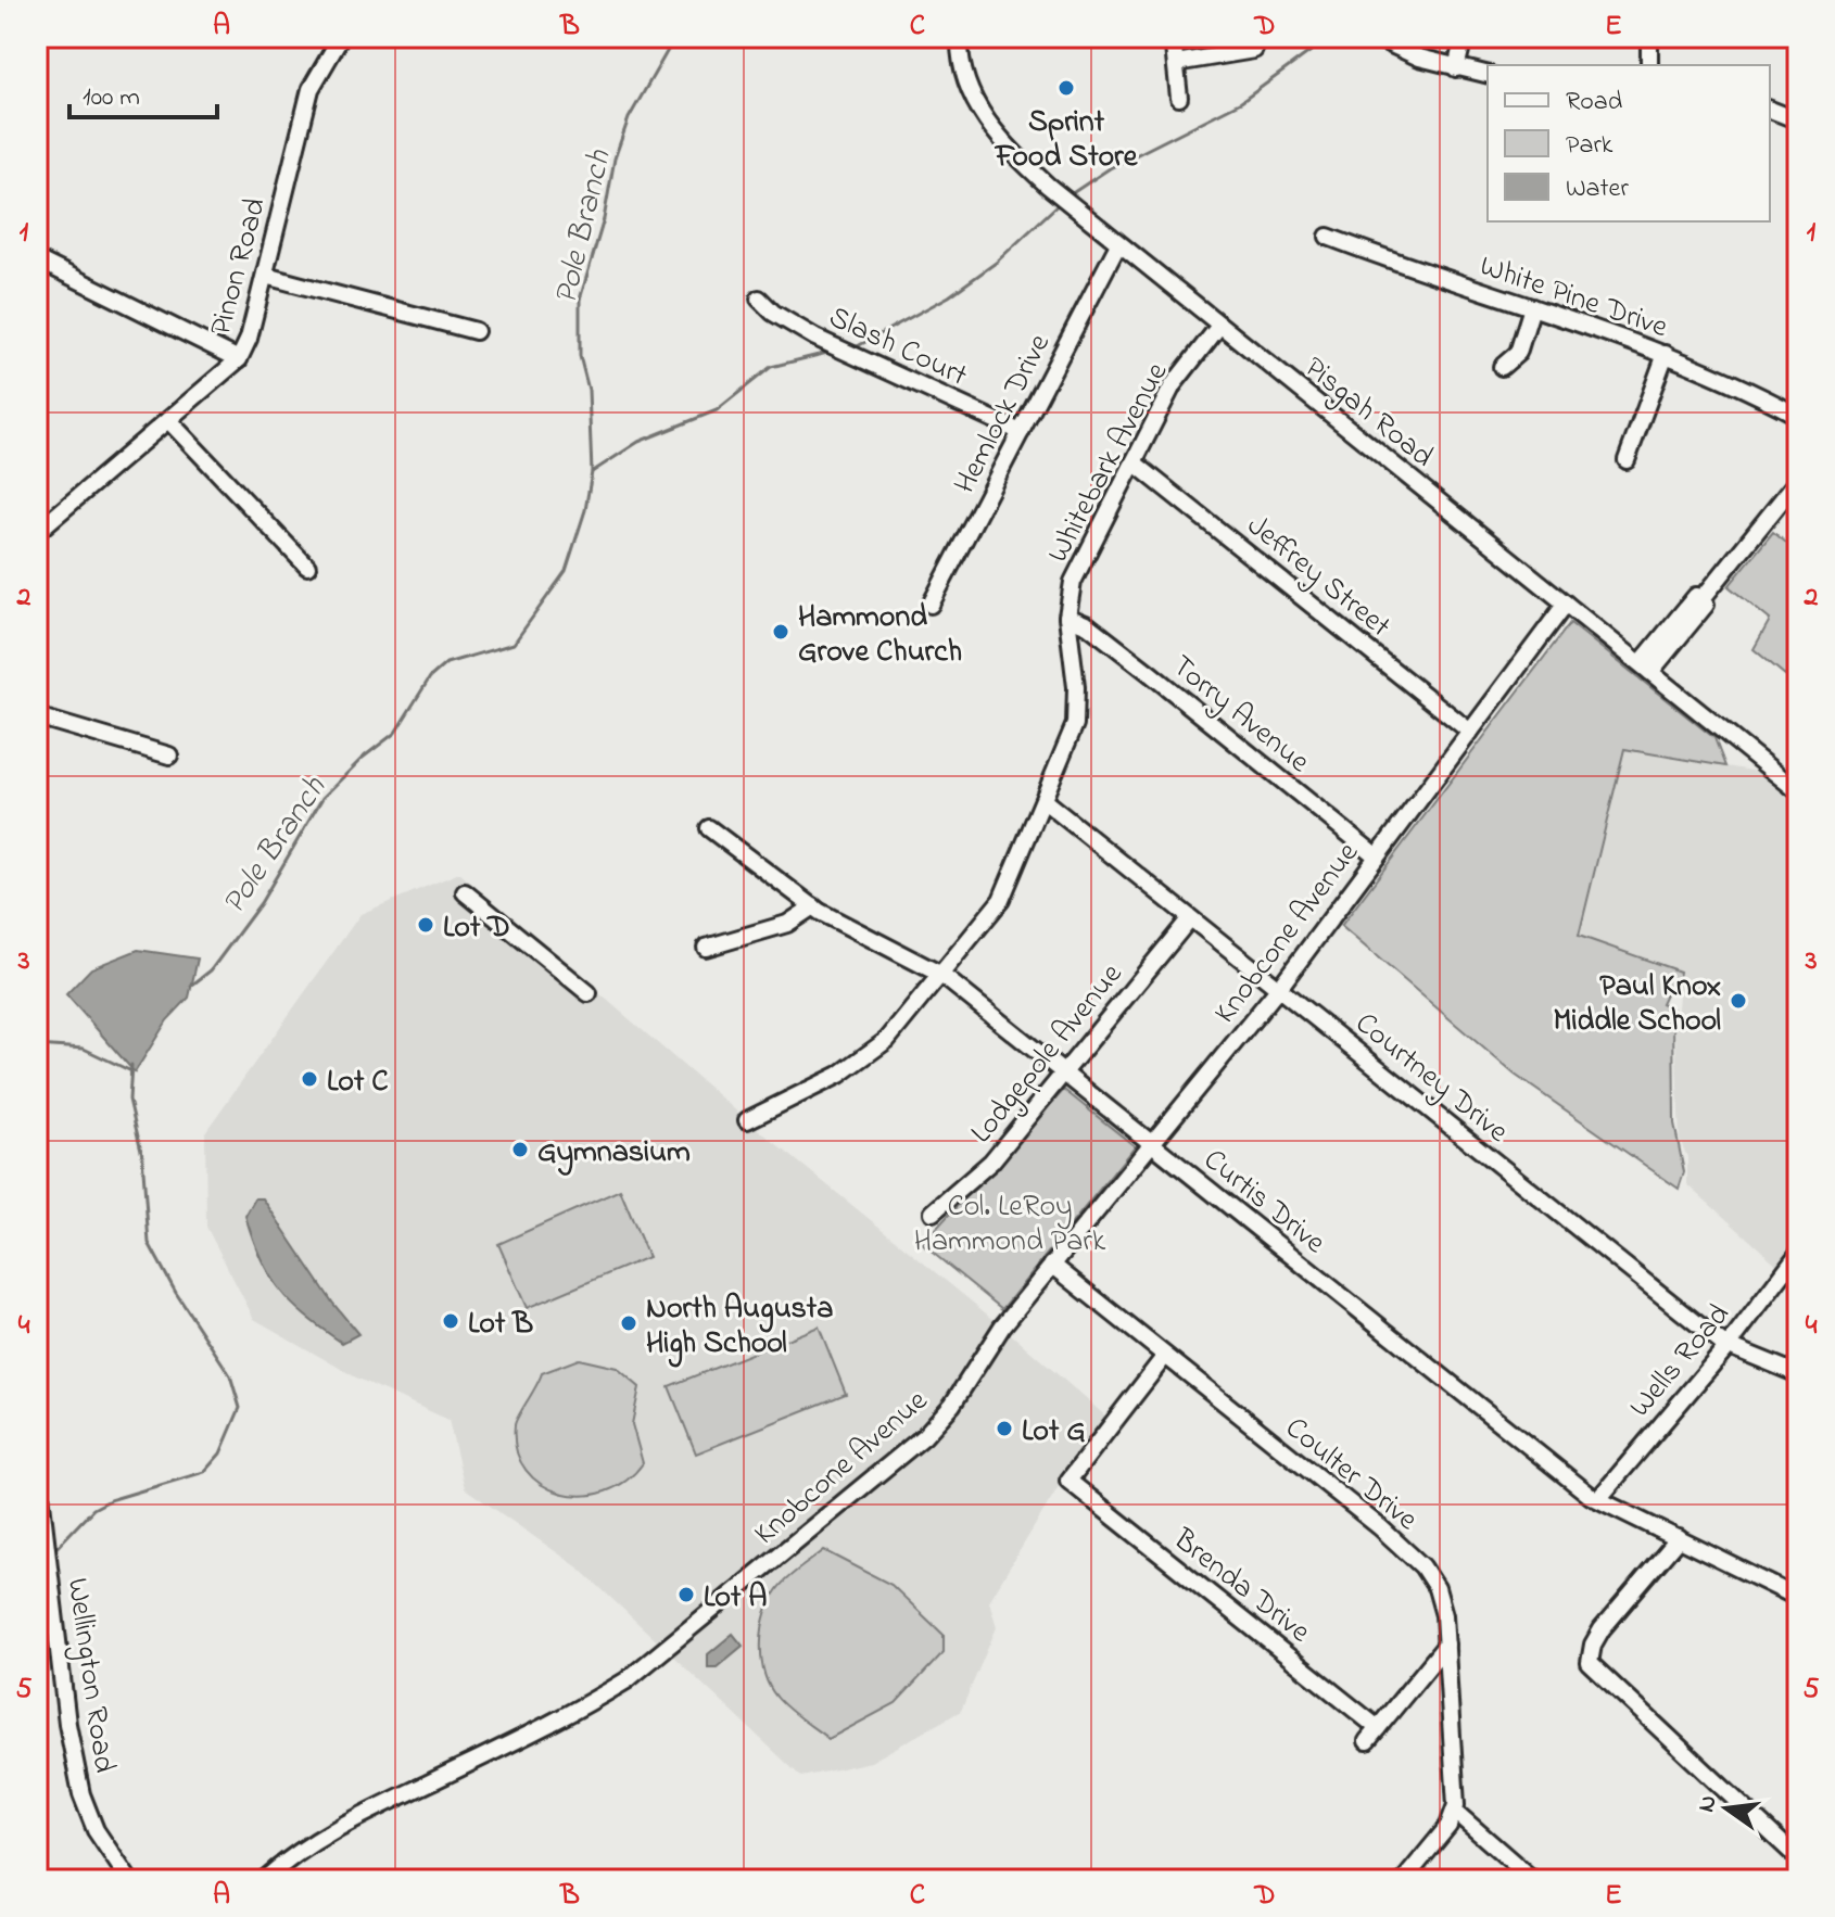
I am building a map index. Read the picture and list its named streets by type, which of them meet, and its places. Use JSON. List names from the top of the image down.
{
  "streets": {
    "street": [
      "Pinon Road",
      "White Pine Drive",
      "Slash Court",
      "Pisgah Road",
      "Hemlock Drive",
      "Whitebark Avenue",
      "Jeffrey Street",
      "Torry Avenue",
      "Knobcone Avenue",
      "Lodgepole Avenue",
      "Courtney Drive",
      "Curtis Drive",
      "Wells Road",
      "Coulter Drive",
      "Brenda Drive",
      "Wellington Road"
    ]
  },
  "crossings": [
    ["Slash Court", "Hemlock Drive"],
    ["Pisgah Road", "Hemlock Drive"],
    ["Pisgah Road", "Whitebark Avenue"],
    ["Pisgah Road", "Knobcone Avenue"],
    ["Whitebark Avenue", "Jeffrey Street"],
    ["Whitebark Avenue", "Torry Avenue"],
    ["Whitebark Avenue", "Courtney Drive"],
    ["Whitebark Avenue", "Curtis Drive"],
    ["Jeffrey Street", "Knobcone Avenue"],
    ["Torry Avenue", "Knobcone Avenue"],
    ["Knobcone Avenue", "Courtney Drive"],
    ["Knobcone Avenue", "Curtis Drive"],
    ["Knobcone Avenue", "Coulter Drive"],
    ["Lodgepole Avenue", "Courtney Drive"],
    ["Lodgepole Avenue", "Curtis Drive"],
    ["Courtney Drive", "Wells Road"],
    ["Curtis Drive", "Wells Road"],
    ["Coulter Drive", "Brenda Drive"]
  ],
  "water": ["Pole Branch"],
  "parks": ["Col. LeRoy Hammond Park"],
  "places": [
    "Sprint Food Store",
    "Hammond Grove Church",
    "Lot D",
    "Paul Knox Middle School",
    "Lot C",
    "Gymnasium",
    "Lot B",
    "North Augusta High School",
    "Lot G",
    "Lot A"
  ],
  "legend": ["Road", "Park", "Water"],
  "scale_bar": "100 m",
  "north": "left",
  "grid": {
    "columns": [
      "A",
      "B",
      "C",
      "D",
      "E"
    ],
    "rows": [
      "1",
      "2",
      "3",
      "4",
      "5"
    ]
  }
}
